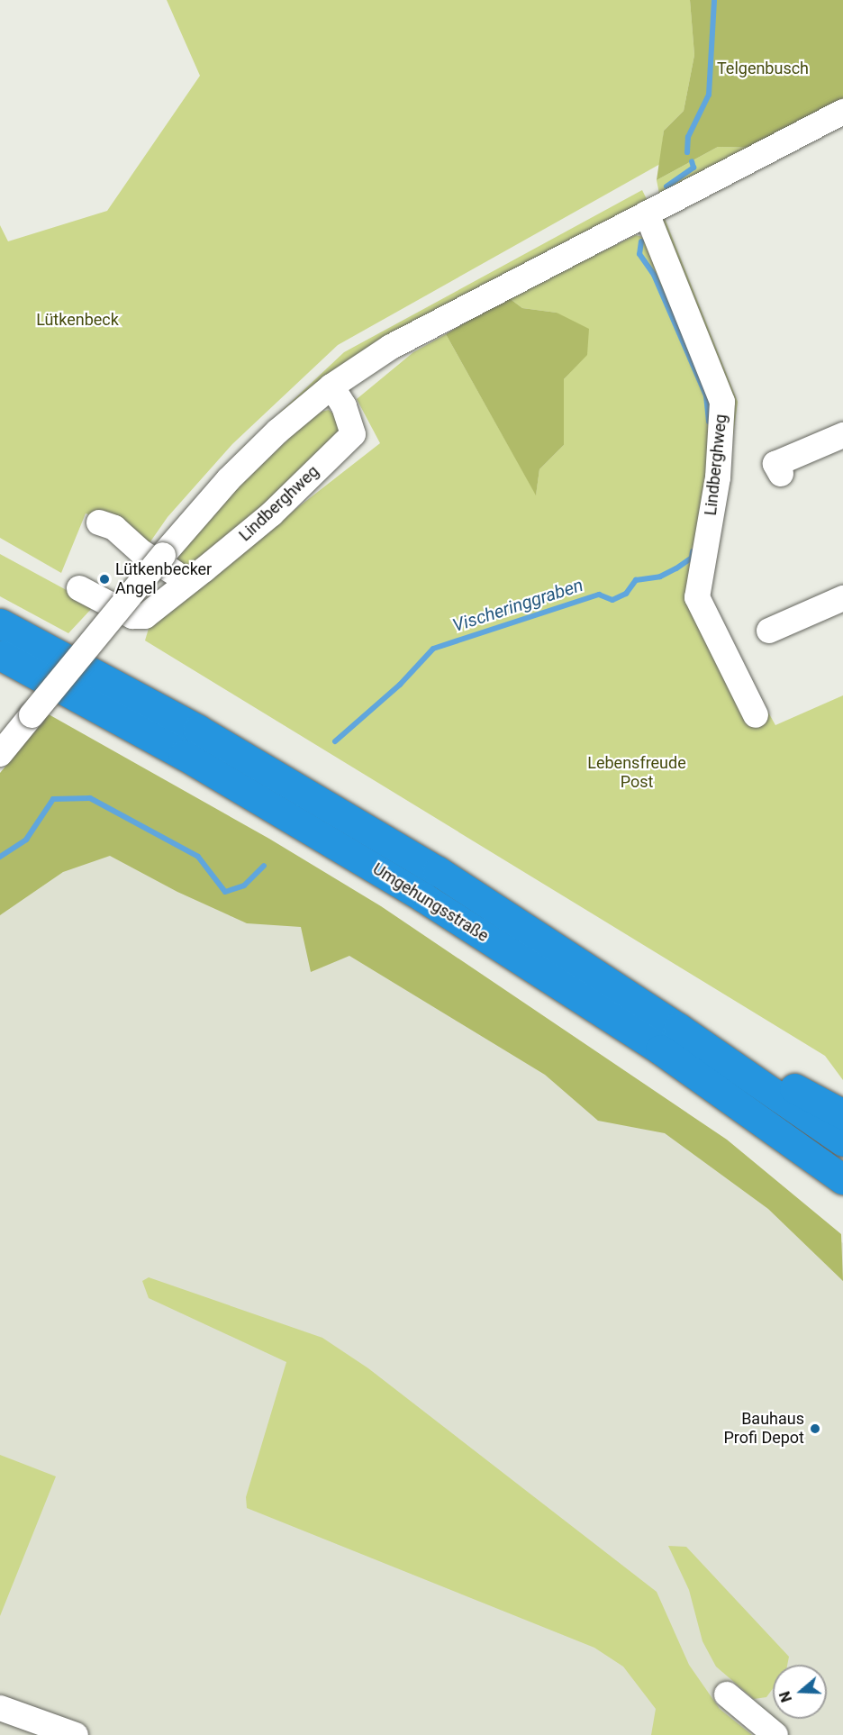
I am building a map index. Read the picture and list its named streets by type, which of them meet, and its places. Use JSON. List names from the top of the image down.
{
  "streets": {
    "highway": ["Umgehungsstraße"],
    "street": ["Lindberghweg"]
  },
  "water": ["Vischeringgraben"],
  "parks": ["Telgenbusch", "Lütkenbeck", "Lebensfreude Post"],
  "places": ["Lütkenbecker Angel", "Bauhaus Profi Depot"],
  "north": "left"
}
